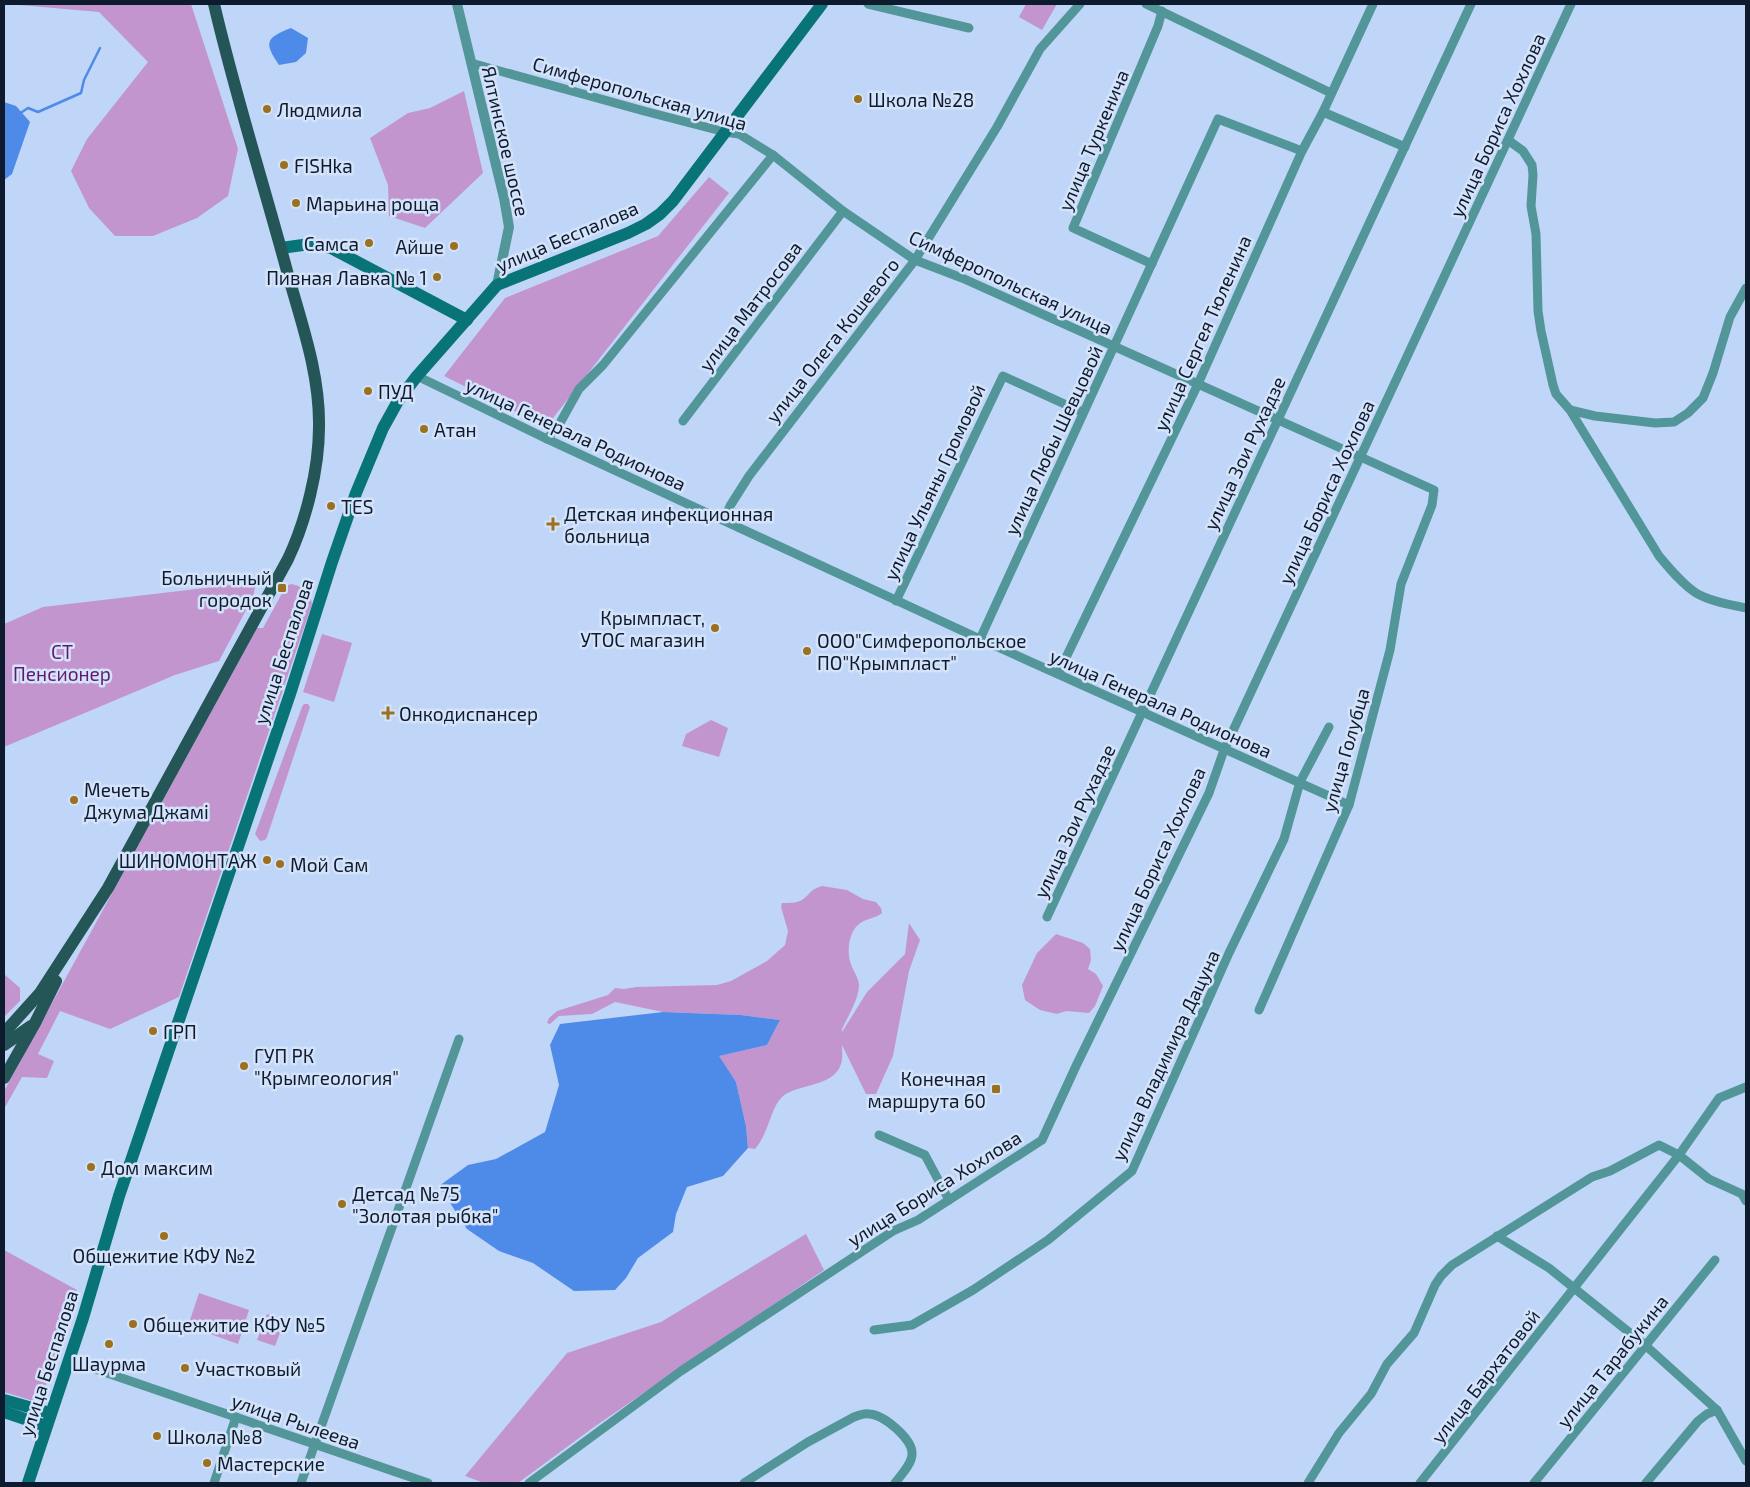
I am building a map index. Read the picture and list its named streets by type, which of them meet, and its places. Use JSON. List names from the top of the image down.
{
  "streets": {
    "main road": ["улица Беспалова"],
    "street": [
      "Симферопольская улица",
      "улица Бориса Хохлова",
      "улица Туркенича",
      "Ялтинское шоссе",
      "улица Матросова",
      "улица Сергея Тюленина",
      "улица Олега Кошевого",
      "улица Генерала Родионова",
      "улица Любы Шевцовой",
      "улица Зои Рухадзе",
      "улица Ульяны Громовой",
      "улица Голубца",
      "улица Владимира Дацуна",
      "улица Тарабукина",
      "улица Бархатовой",
      "улица Рылеева"
    ]
  },
  "crossings": [
    ["Симферопольская улица", "улица Бориса Хохлова"],
    ["Симферопольская улица", "Ялтинское шоссе"],
    ["Симферопольская улица", "улица Беспалова"],
    ["Симферопольская улица", "улица Матросова"],
    ["Симферопольская улица", "улица Сергея Тюленина"],
    ["Симферопольская улица", "улица Олега Кошевого"],
    ["Симферопольская улица", "улица Любы Шевцовой"],
    ["Симферопольская улица", "улица Зои Рухадзе"],
    ["Симферопольская улица", "улица Голубца"],
    ["улица Бориса Хохлова", "улица Генерала Родионова"],
    ["улица Туркенича", "улица Любы Шевцовой"],
    ["Ялтинское шоссе", "улица Беспалова"],
    ["улица Беспалова", "улица Генерала Родионова"],
    ["улица Беспалова", "улица Рылеева"],
    ["улица Сергея Тюленина", "улица Генерала Родионова"],
    ["улица Сергея Тюленина", "улица Любы Шевцовой"],
    ["улица Олега Кошевого", "улица Генерала Родионова"],
    ["улица Генерала Родионова", "улица Любы Шевцовой"],
    ["улица Генерала Родионова", "улица Зои Рухадзе"],
    ["улица Генерала Родионова", "улица Ульяны Громовой"],
    ["улица Генерала Родионова", "улица Голубца"],
    ["улица Генерала Родионова", "улица Владимира Дацуна"],
    ["улица Любы Шевцовой", "улица Ульяны Громовой"]
  ],
  "parks": ["СТ Пенсионер"],
  "places": {
    "other": [
      "Школа №28",
      "Людмила",
      "FISHka",
      "Марьина роща",
      "Самса",
      "Айше",
      "Пивная Лавка № 1",
      "ПУД",
      "Атан",
      "TES",
      "Крымпласт, УТОС магазин",
      "ООО\"Симферопольское ПО\"Крымпласт\"",
      "Мечеть Джума Джамі",
      "ШИНОМОНТАЖ",
      "Мой Сам",
      "ГРП",
      "ГУП РК \"Крымгеология\"",
      "Дом максим",
      "Детсад №75 \"Золотая рыбка\"",
      "Общежитие КФУ №2",
      "Общежитие КФУ №5",
      "Шаурма",
      "Участковый",
      "Школа №8",
      "Мастерские"
    ],
    "health": ["Детская инфекционная больница", "Онкодиспансер"],
    "transit": ["Больничный городок", "Конечная маршрута 60"]
  }
}
